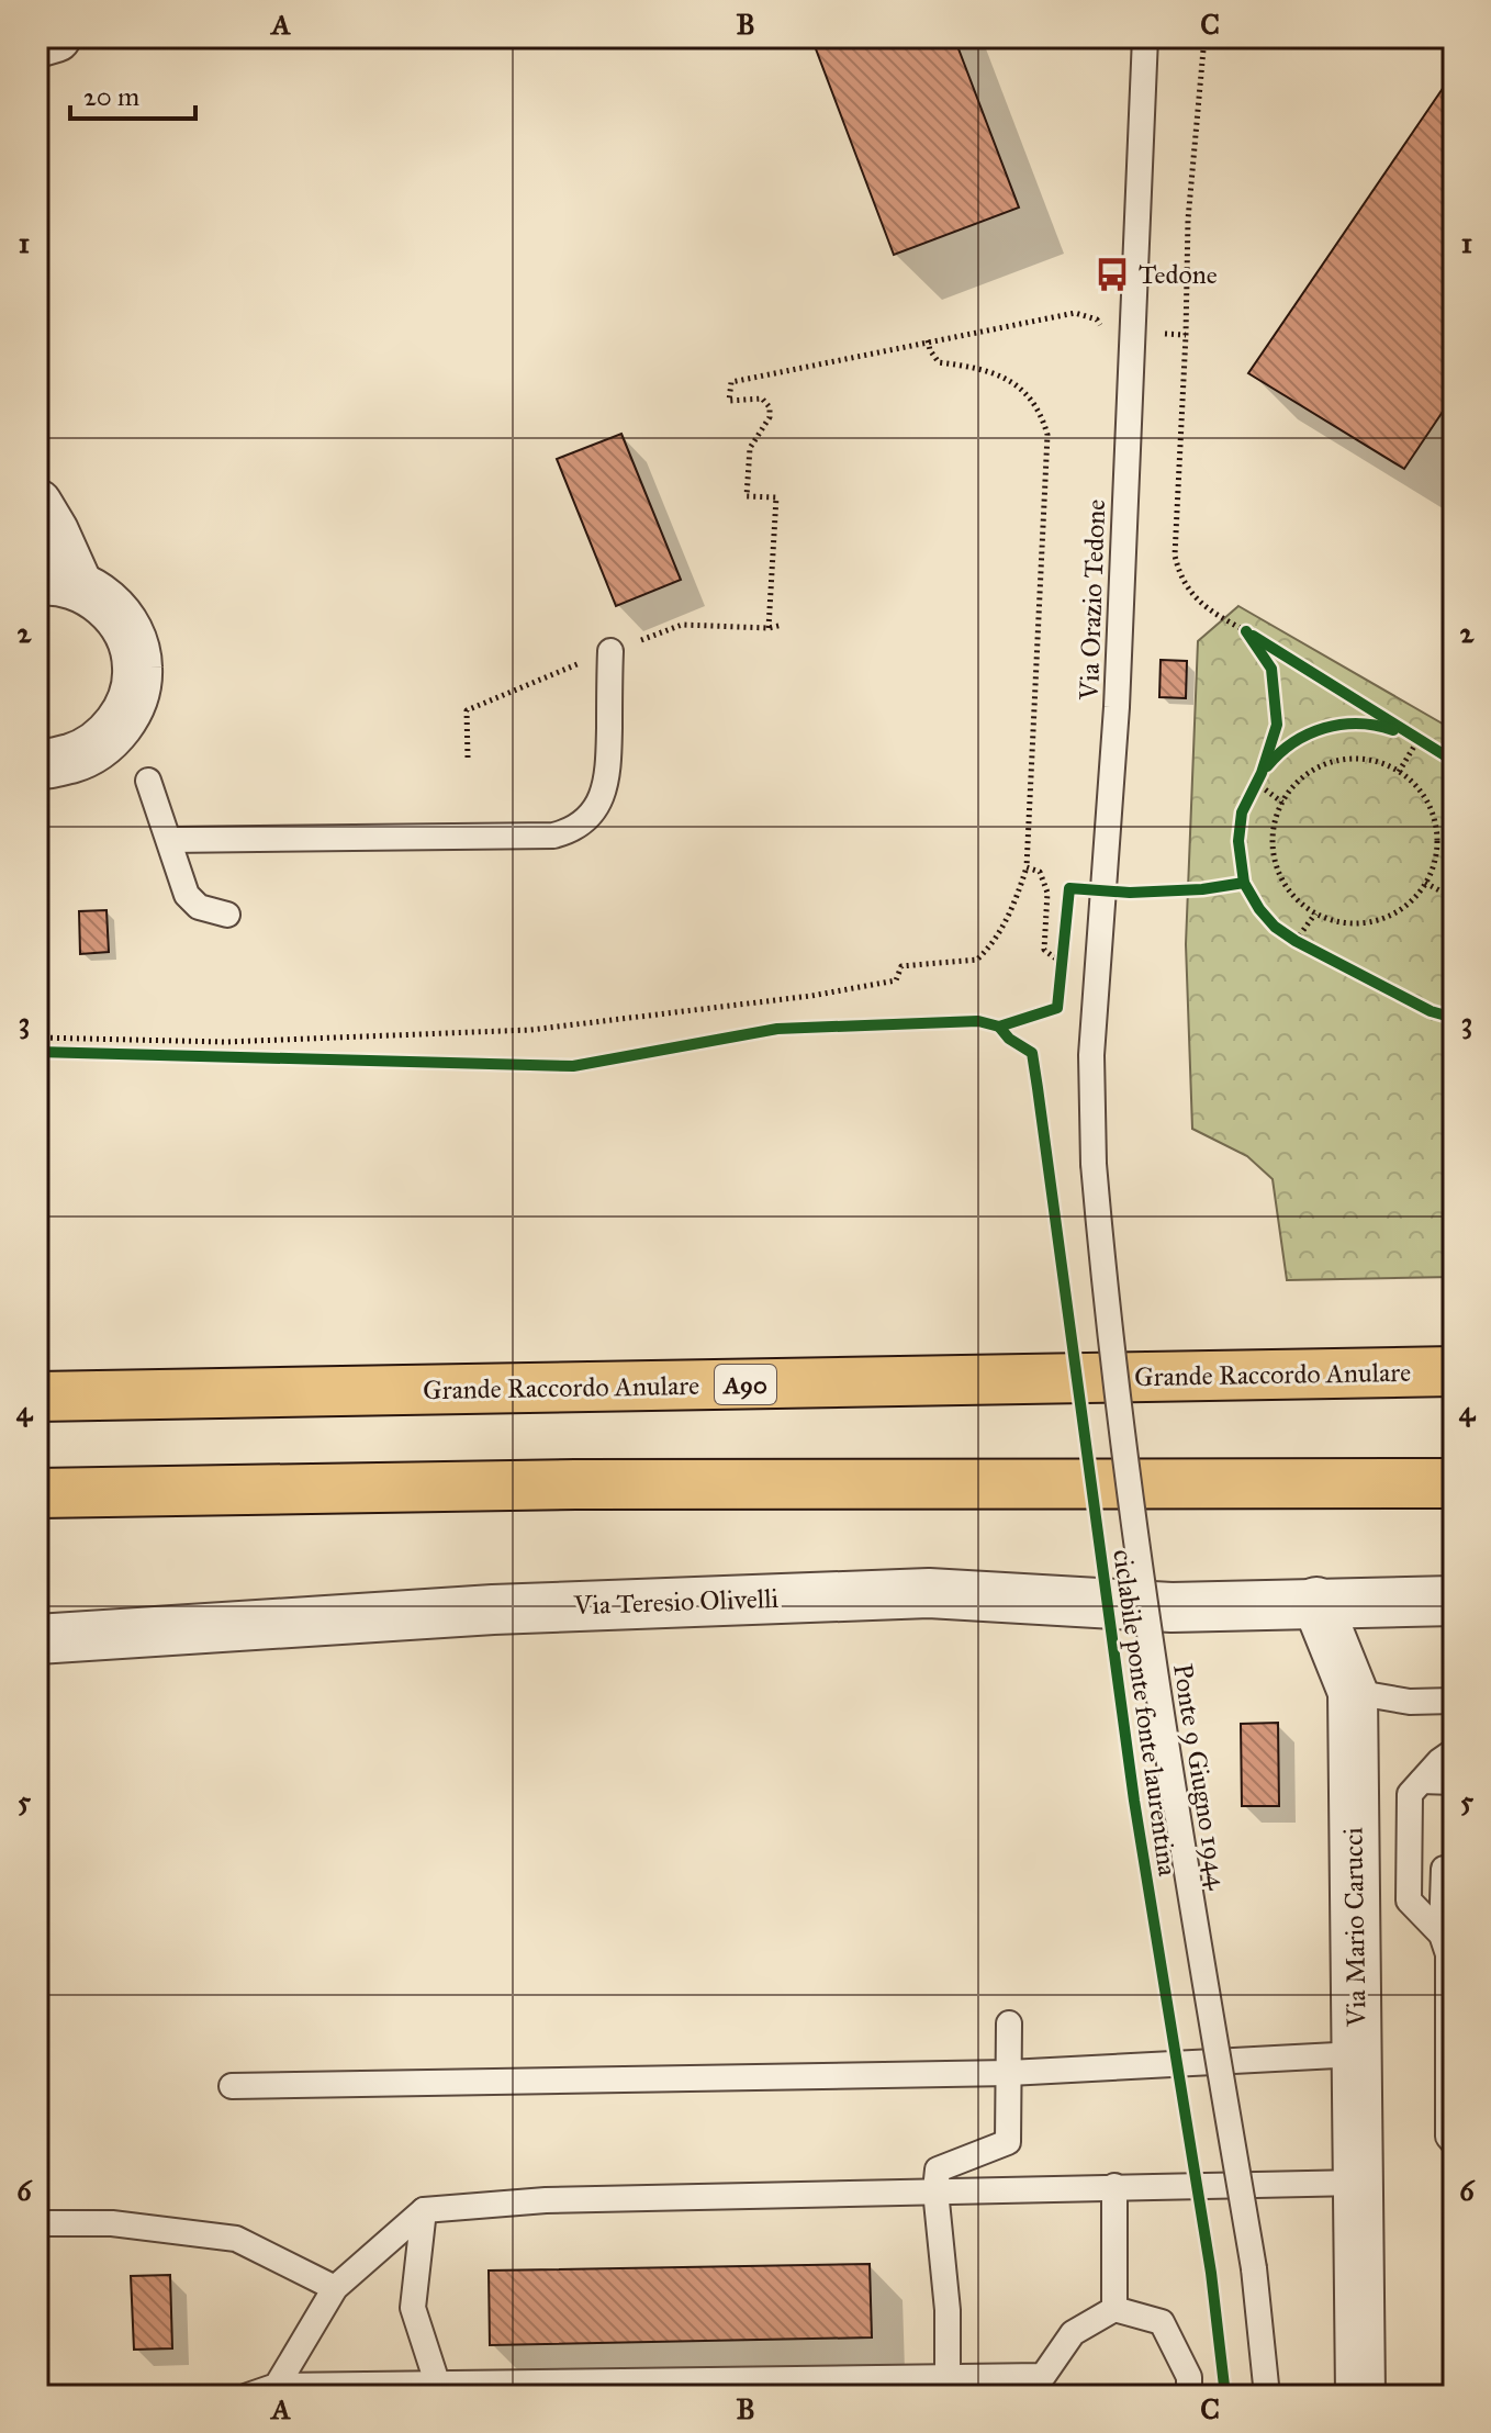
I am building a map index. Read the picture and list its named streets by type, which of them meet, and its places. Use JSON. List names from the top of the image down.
{
  "streets": {
    "highway": ["Grande Raccordo Anulare", "A90"],
    "street": ["Via Teresio Olivelli", "Via Mario Carucci"],
    "lane": ["Via Orazio Tedone", "Ponte 9 Giugno 1944"],
    "cycle path": ["ciclabile ponte fonte laurentina"]
  },
  "crossings": [
    ["Via Orazio Tedone", "Ponte 9 Giugno 1944"],
    ["Via Teresio Olivelli", "Via Mario Carucci"]
  ],
  "places": {
    "bus stop": ["Tedone"]
  },
  "scale_bar": "20 m",
  "grid": {
    "columns": ["A", "B", "C"],
    "rows": [
      "1",
      "2",
      "3",
      "4",
      "5",
      "6"
    ]
  }
}
